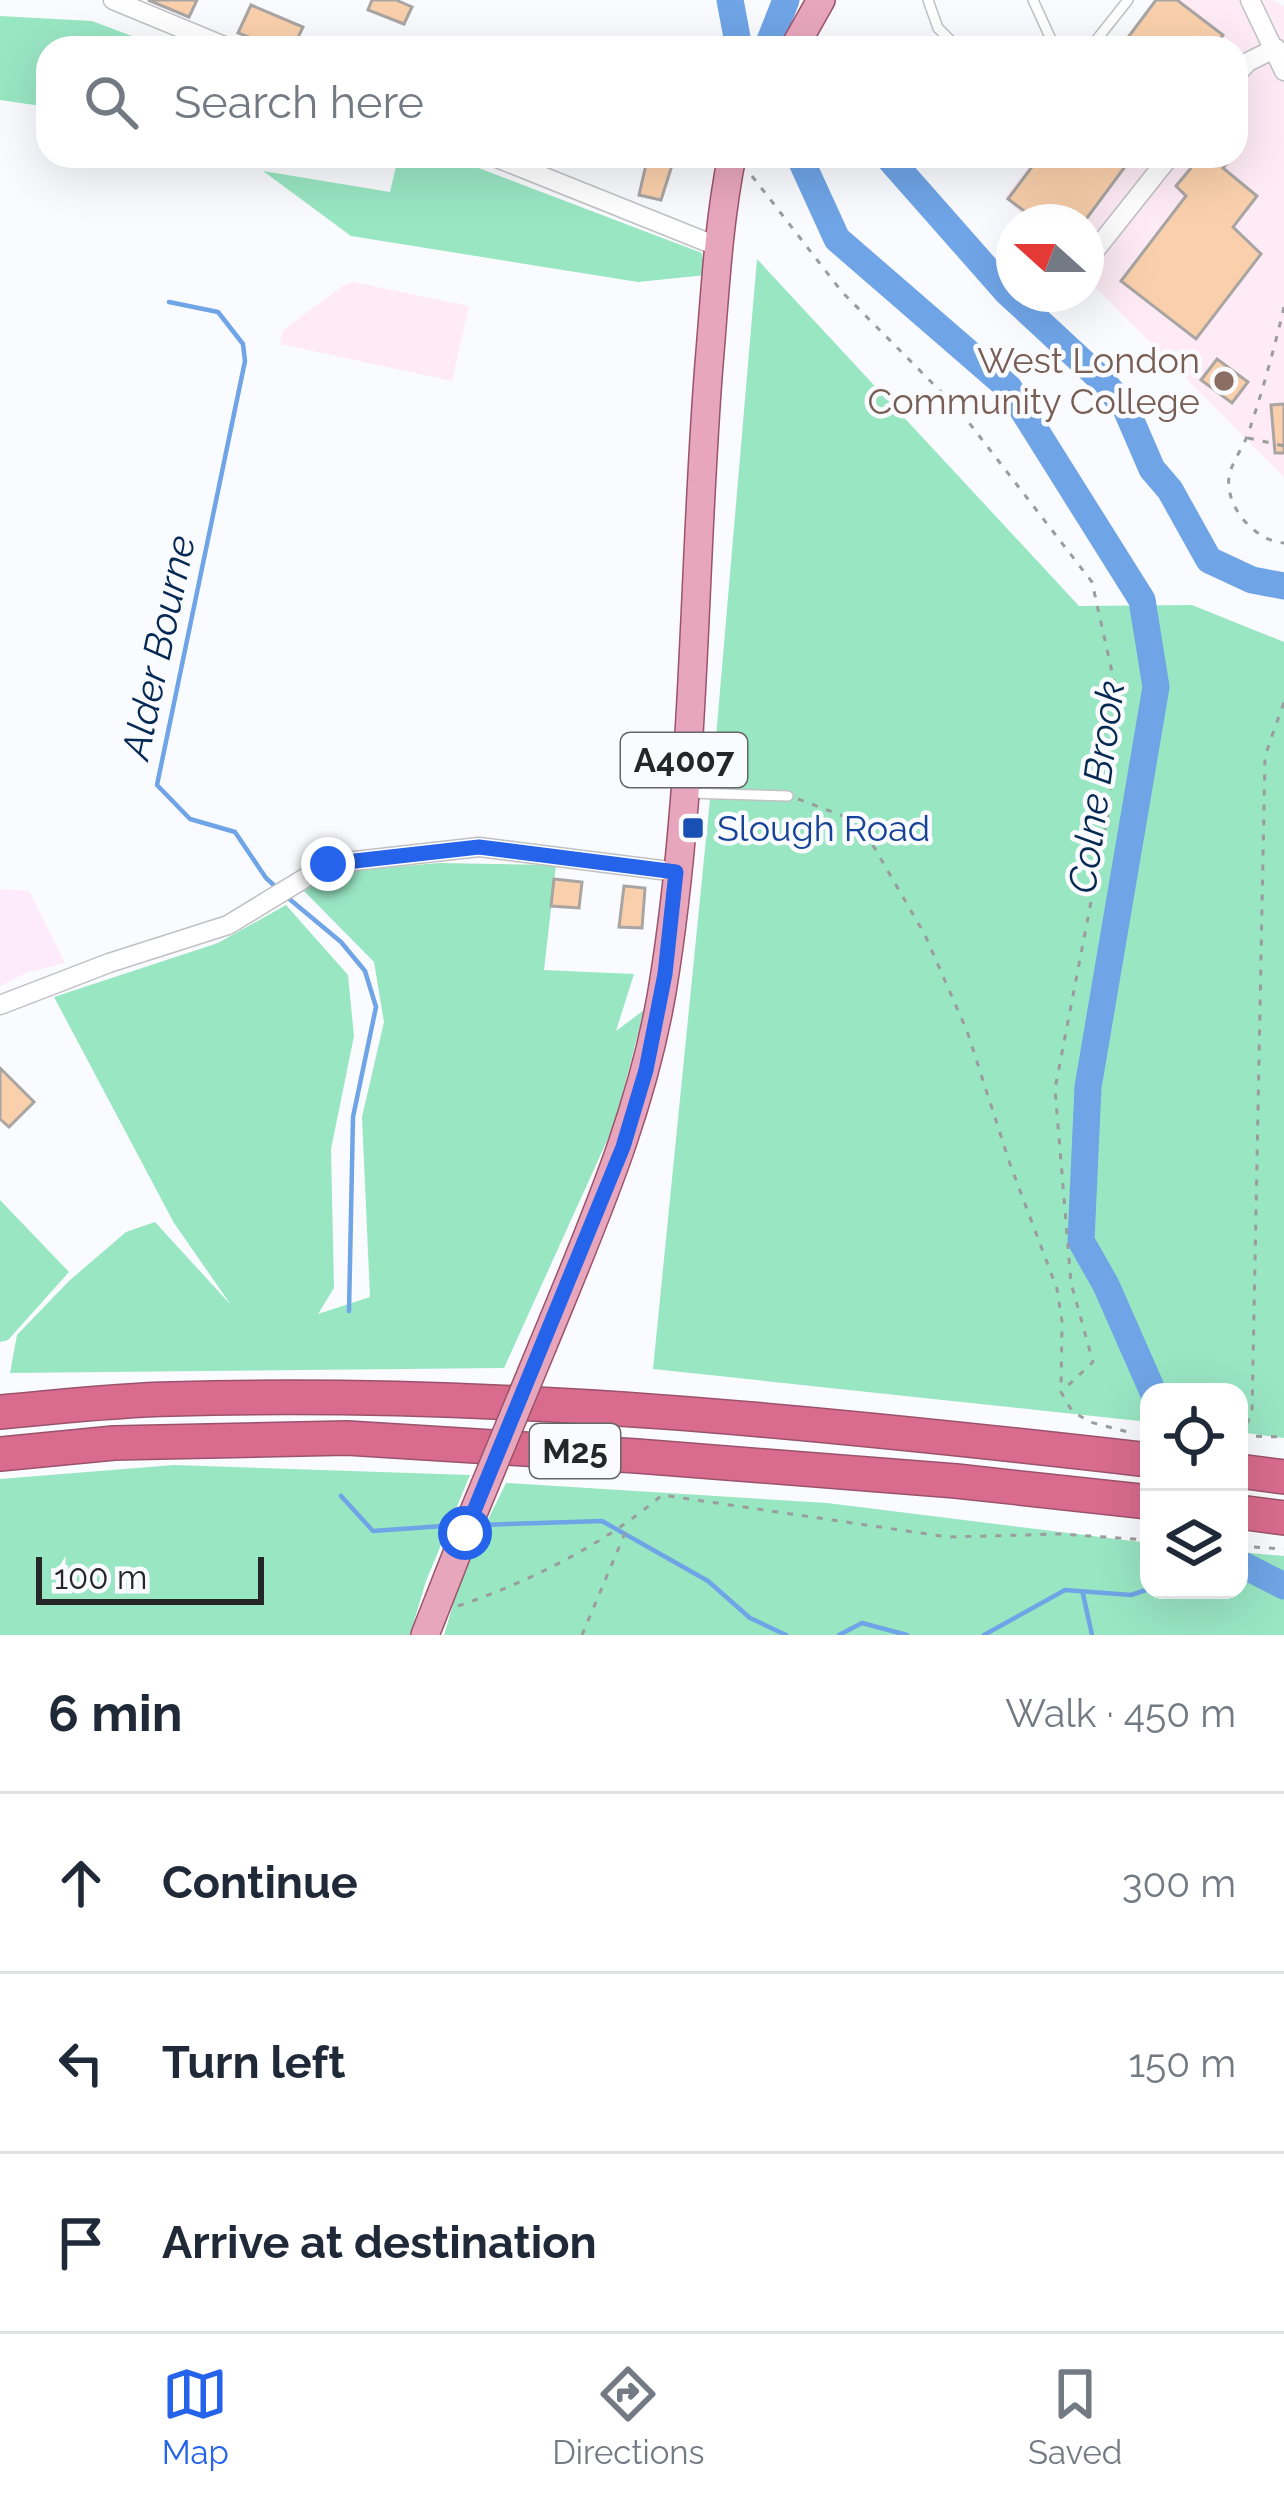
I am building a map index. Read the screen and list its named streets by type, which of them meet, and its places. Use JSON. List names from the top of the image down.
{
  "streets": {
    "highway": ["M25"],
    "main road": ["A4007"]
  },
  "water": ["Alder Bourne", "Colne Brook"],
  "places": {
    "other": ["West London Community College"],
    "transit": ["Slough Road"]
  },
  "scale_bar": "100 m",
  "north": "left",
  "page": {
    "search": "Search here",
    "scale": "100 m",
    "heading": ["6 min", "Walk · 450 m"],
    "list": [
      ["Continue", "300 m"],
      ["Turn left", "150 m"],
      "Arrive at destination"
    ],
    "nav": ["Map", "Directions", "Saved"]
  }
}
